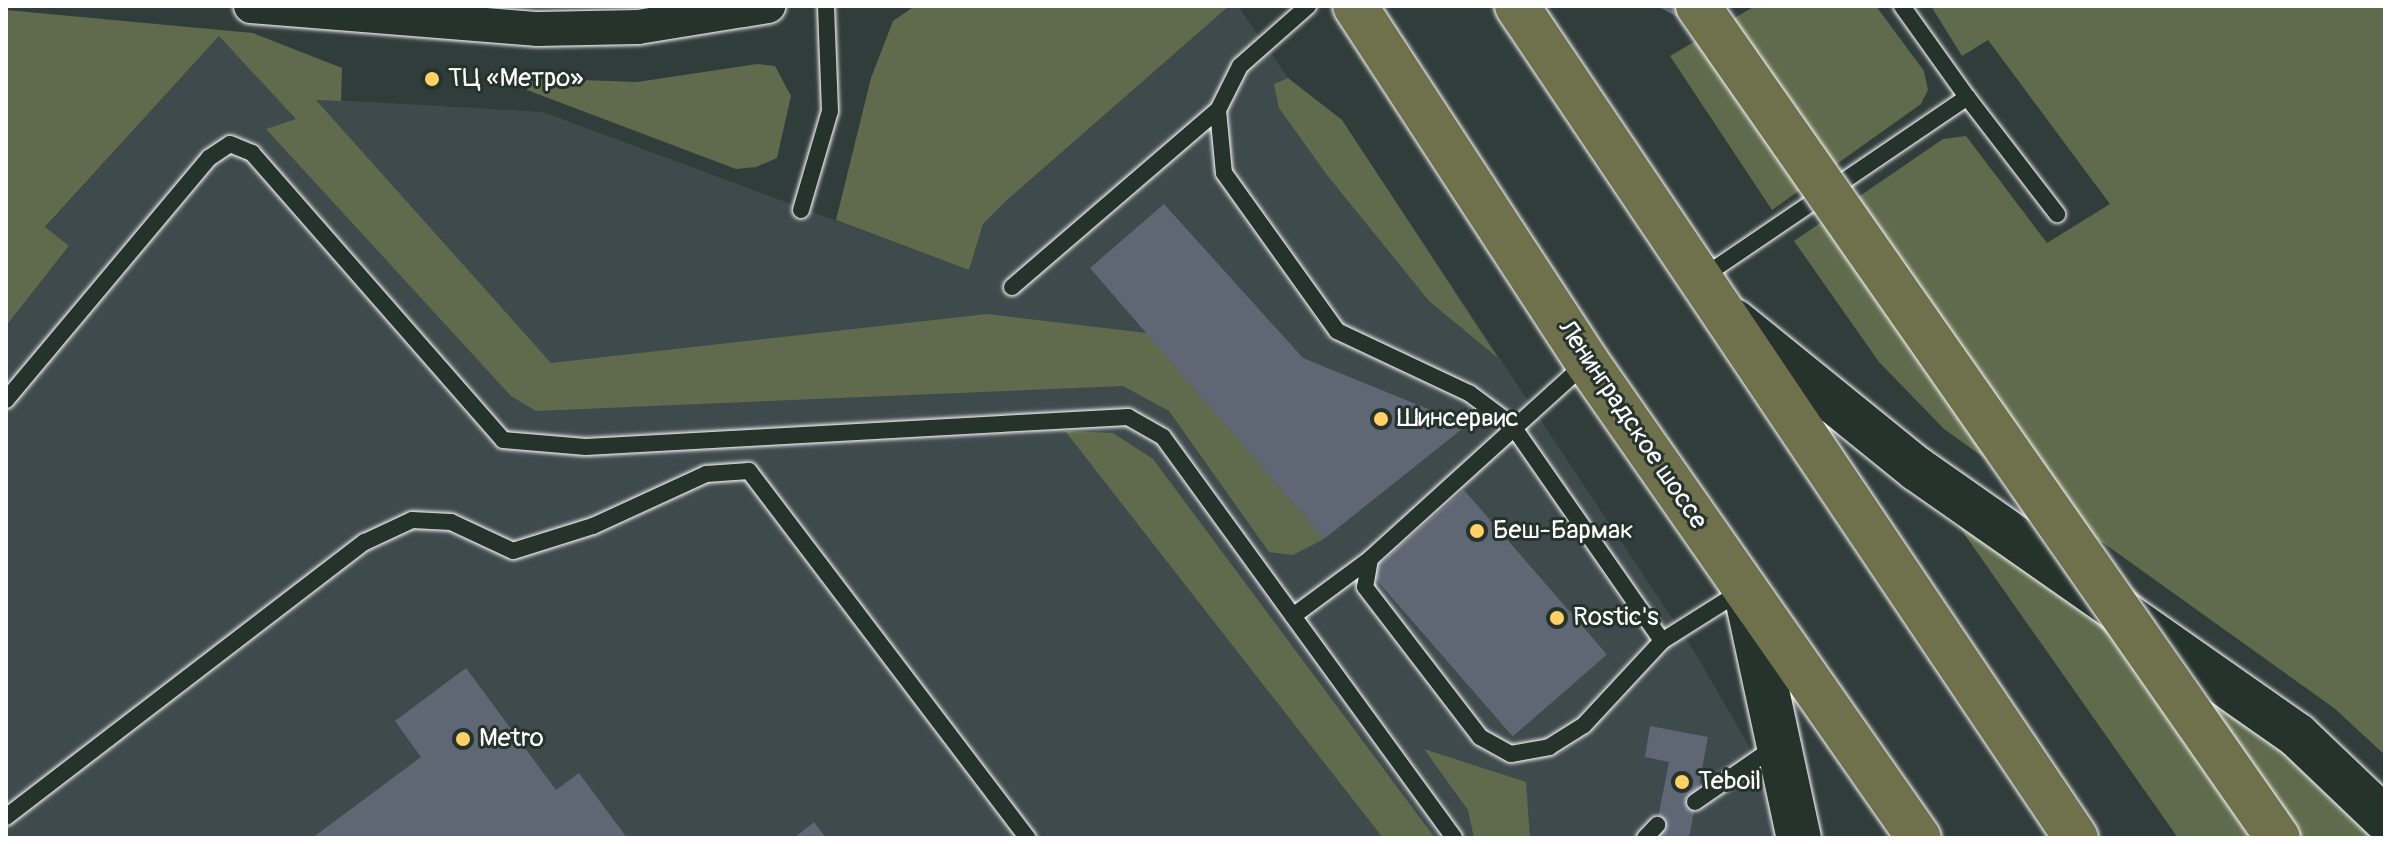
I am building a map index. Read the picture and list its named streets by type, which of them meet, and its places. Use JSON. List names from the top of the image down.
{
  "streets": {
    "main road": ["Ленинградское шоссе"]
  },
  "places": [
    "ТЦ «Метро»",
    "Шинсервис",
    "Беш-Бармак",
    "Rostic's",
    "Metro",
    "Teboil"
  ]
}
